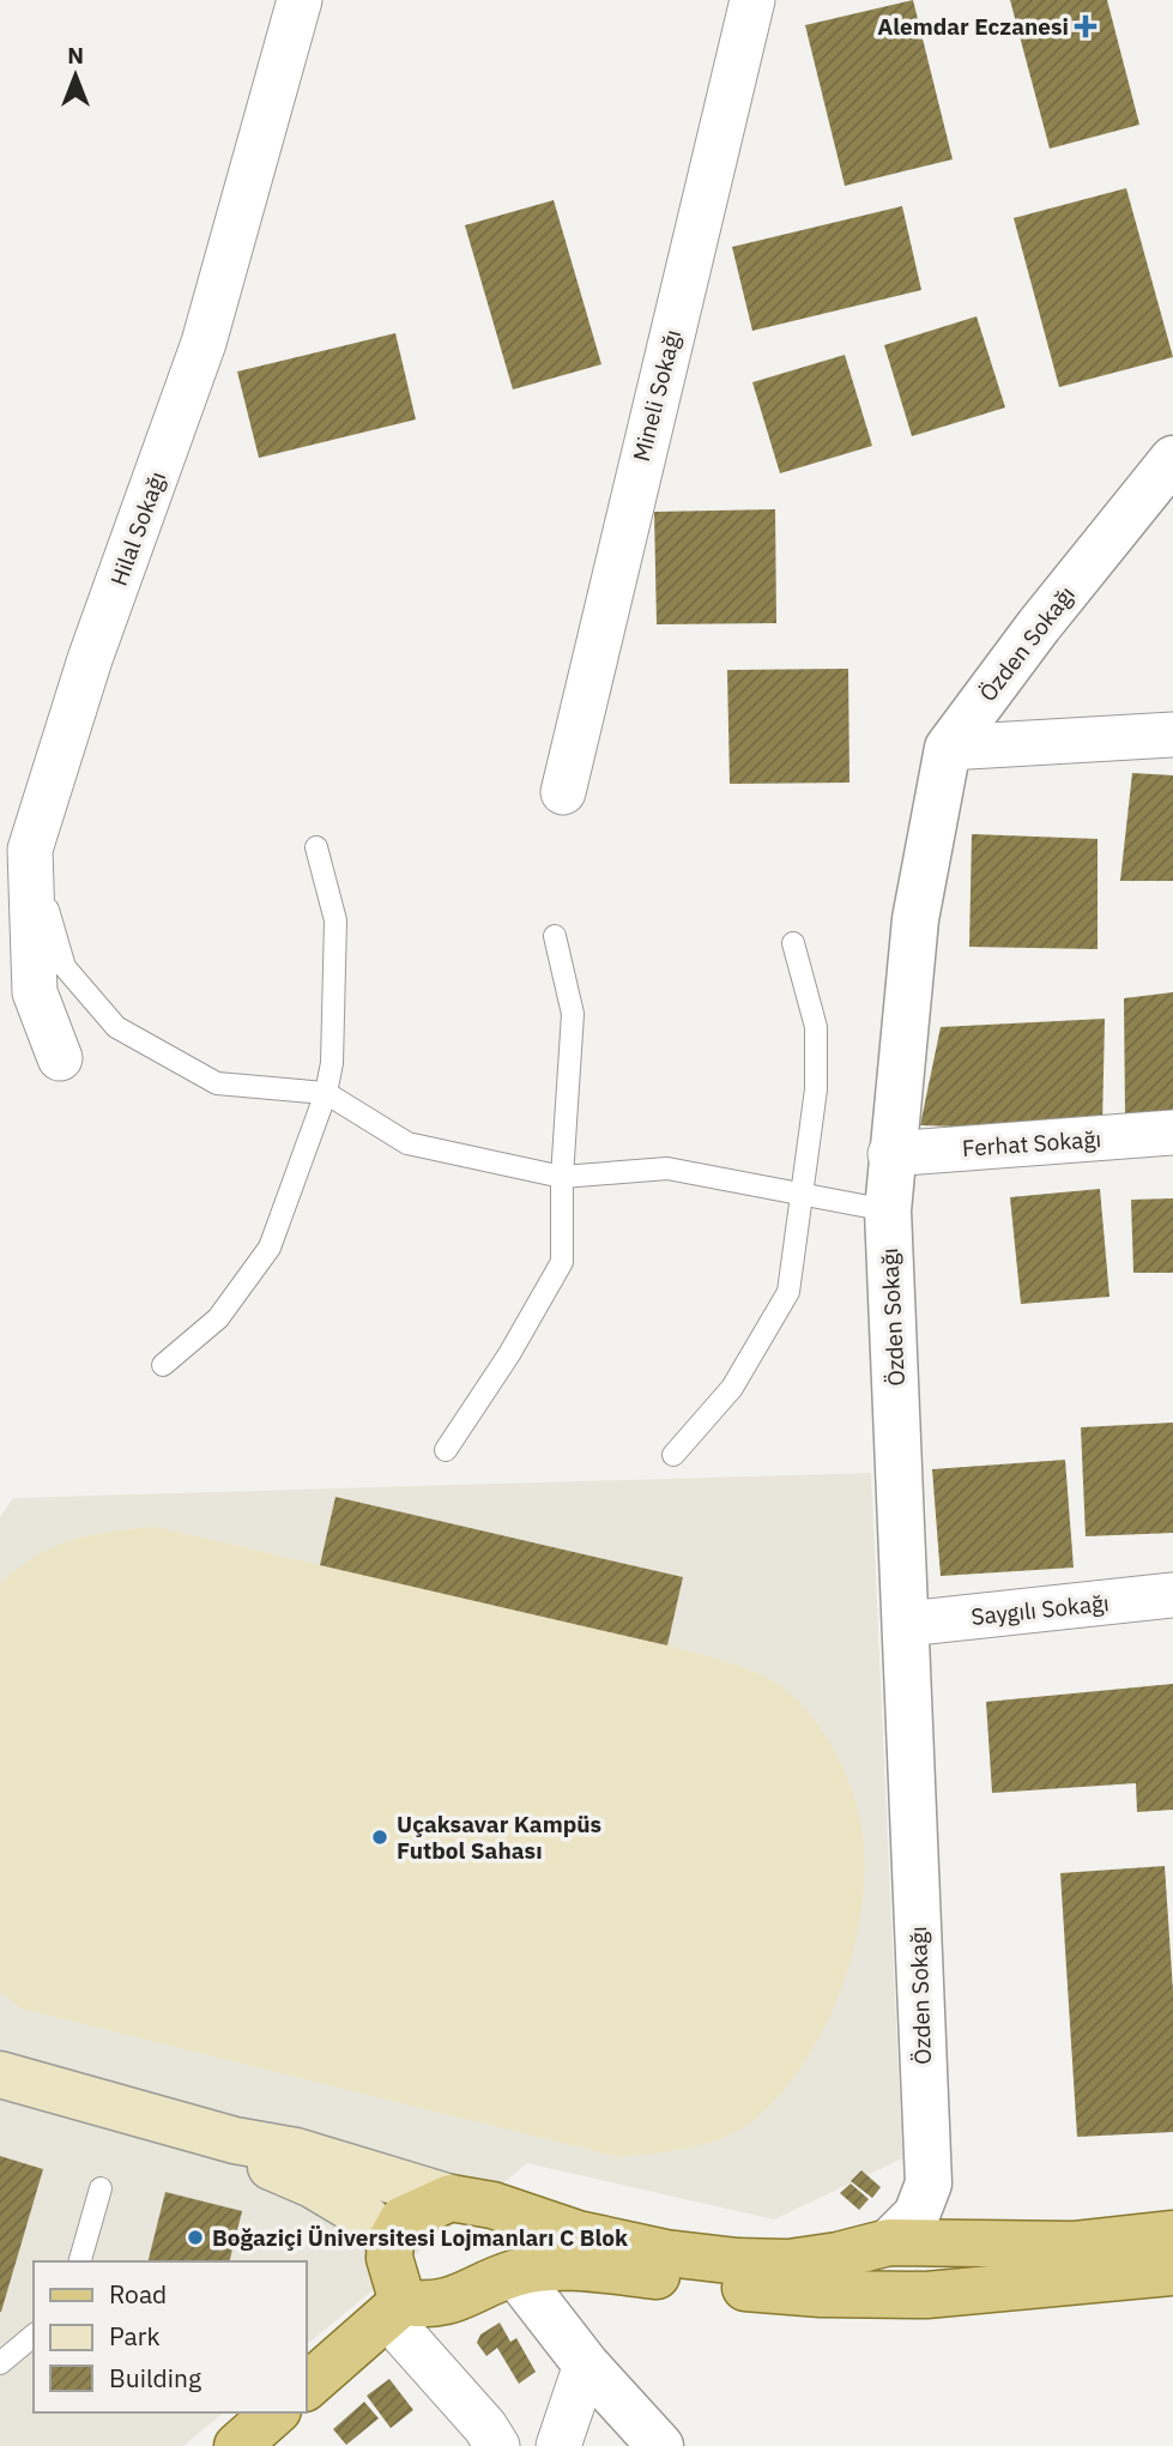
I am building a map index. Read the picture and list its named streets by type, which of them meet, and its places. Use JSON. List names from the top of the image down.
{
  "streets": {
    "street": [
      "Mineli Sokağı",
      "Hilal Sokağı",
      "Özden Sokağı",
      "Ferhat Sokağı",
      "Saygılı Sokağı"
    ]
  },
  "crossings": [
    ["Özden Sokağı", "Ferhat Sokağı"],
    ["Özden Sokağı", "Saygılı Sokağı"]
  ],
  "places": {
    "health": ["Alemdar Eczanesi"],
    "other": ["Uçaksavar Kampüs Futbol Sahası", "Boğaziçi Üniversitesi Lojmanları C Blok"]
  },
  "legend": ["Road", "Park", "Building"],
  "north": "top"
}
